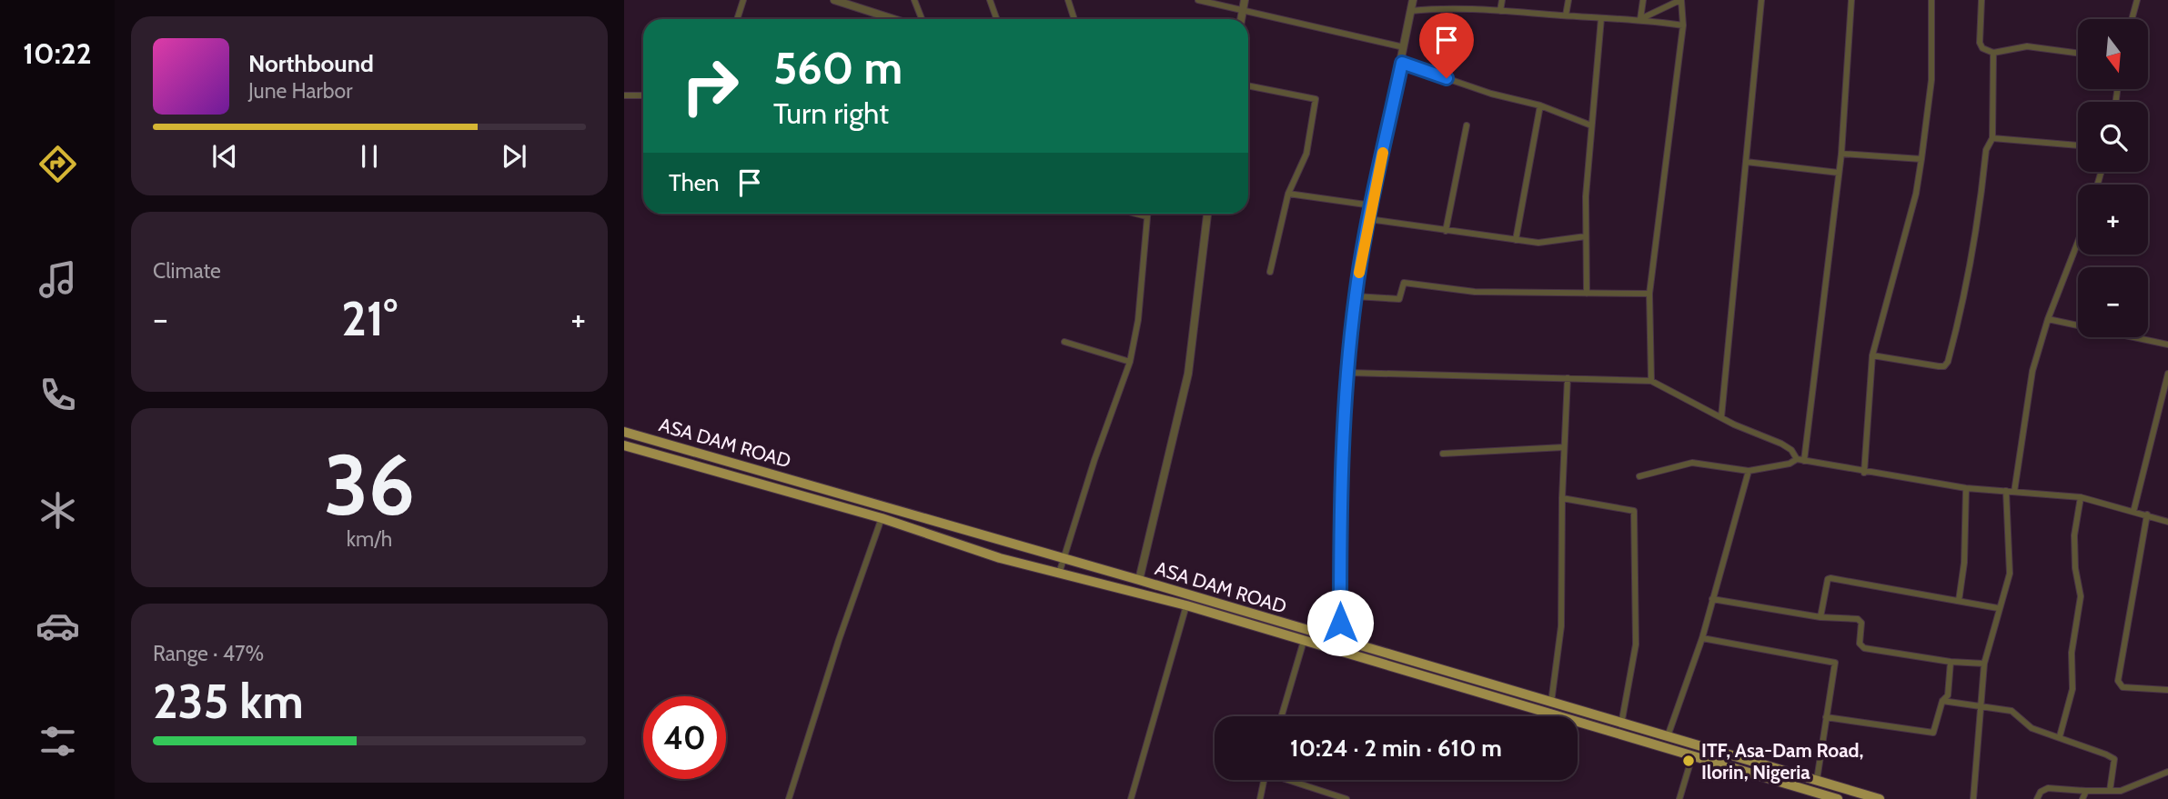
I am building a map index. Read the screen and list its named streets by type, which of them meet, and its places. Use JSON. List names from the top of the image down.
{
  "streets": {
    "main road": ["ASA DAM ROAD"]
  },
  "places": ["ITF, Asa-Dam Road, Ilorin, Nigeria"],
  "north": "bottom",
  "page": {
    "tabs": "10:22",
    "map_buttons": ["+", "−"],
    "turn": ["560 m", "Turn right"],
    "song": ["Northbound", "June Harbor"],
    "then": "Then",
    "tile": [
      "Climate",
      ["36", "km/h"],
      ["Range · 47%", "235 km"]
    ],
    "heat": ["−", "21°", "+"],
    "limit": "40",
    "trip": "10:24 · 2 min · 610 m"
  }
}
